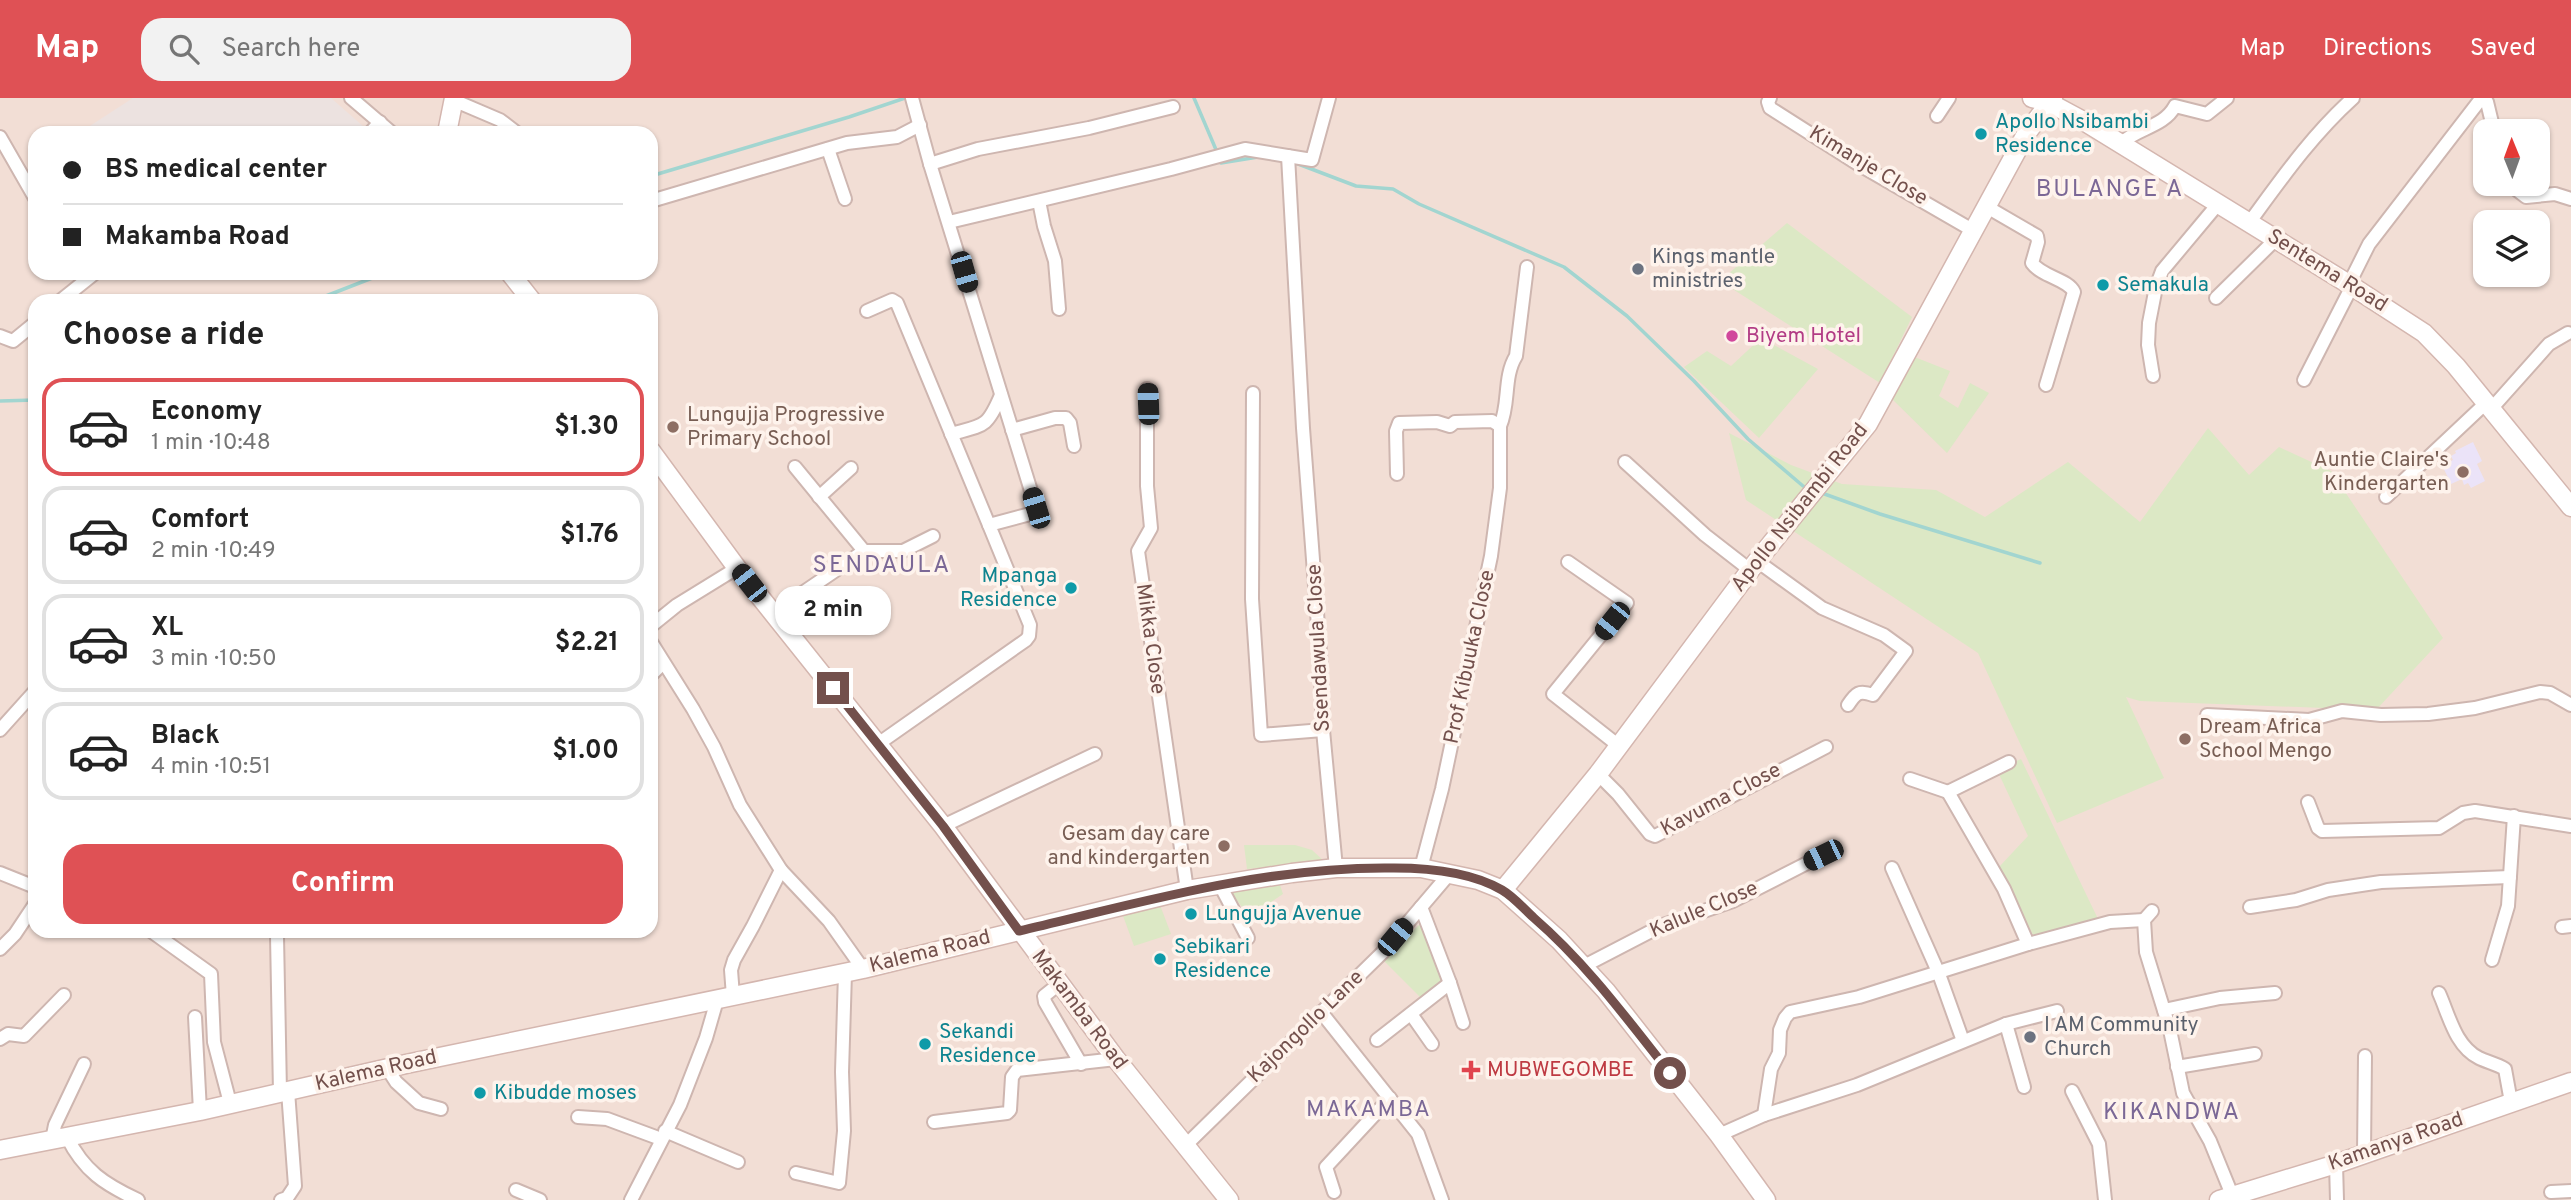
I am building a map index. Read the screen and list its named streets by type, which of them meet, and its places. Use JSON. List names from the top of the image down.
{
  "streets": {
    "street": [
      "Kimanje Close",
      "Sentema Road",
      "Apollo Nsibambi Road",
      "Mikka Close",
      "Ssendawula Close",
      "Prof Kibuuka Close",
      "Kavuma Close",
      "Kalule Close",
      "Kalema Road",
      "Makamba Road",
      "Kajongollo Lane",
      "Kamanya Road"
    ]
  },
  "crossings": [
    ["Kimanje Close", "Apollo Nsibambi Road"],
    ["Sentema Road", "Apollo Nsibambi Road"],
    ["Apollo Nsibambi Road", "Kavuma Close"],
    ["Apollo Nsibambi Road", "Kalema Road"],
    ["Mikka Close", "Kalema Road"],
    ["Ssendawula Close", "Kalema Road"],
    ["Prof Kibuuka Close", "Kalema Road"],
    ["Kalule Close", "Kalema Road"],
    ["Kalema Road", "Makamba Road"],
    ["Kalema Road", "Kajongollo Lane"],
    ["Makamba Road", "Kajongollo Lane"]
  ],
  "districts": [
    "BULANGE A",
    "SENDAULA",
    "MAKAMBA",
    "KIKANDWA"
  ],
  "places": {
    "other": [
      "Apollo Nsibambi Residence",
      "Kings mantle ministries",
      "Semakula",
      "Biyem Hotel",
      "Lungujja Progressive Primary School",
      "Auntie Claire's Kindergarten",
      "Mpanga Residence",
      "Dream Africa School Mengo",
      "Gesam day care and kindergarten",
      "Lungujja Avenue",
      "Sebikari Residence",
      "I AM Community Church",
      "Sekandi Residence",
      "Kibudde moses"
    ],
    "health": ["MUBWEGOMBE"]
  },
  "north": "top",
  "page": {
    "header": "Map",
    "search": "Search here",
    "nav": ["Map", "Directions", "Saved"],
    "banner": ["BS medical center", "Makamba Road"],
    "heading": "Choose a ride",
    "list": [
      {
        "name": "Economy",
        "note": "1 min · 10:48",
        "value": "$1.30"
      },
      {
        "name": "Comfort",
        "note": "2 min · 10:49",
        "value": "$1.76"
      },
      {
        "name": "XL",
        "note": "3 min · 10:50",
        "value": "$2.21"
      },
      {
        "name": "Black",
        "note": "4 min · 10:51",
        "value": "$1.00"
      }
    ],
    "bubble": "2 min",
    "buttons": "Confirm"
  }
}
